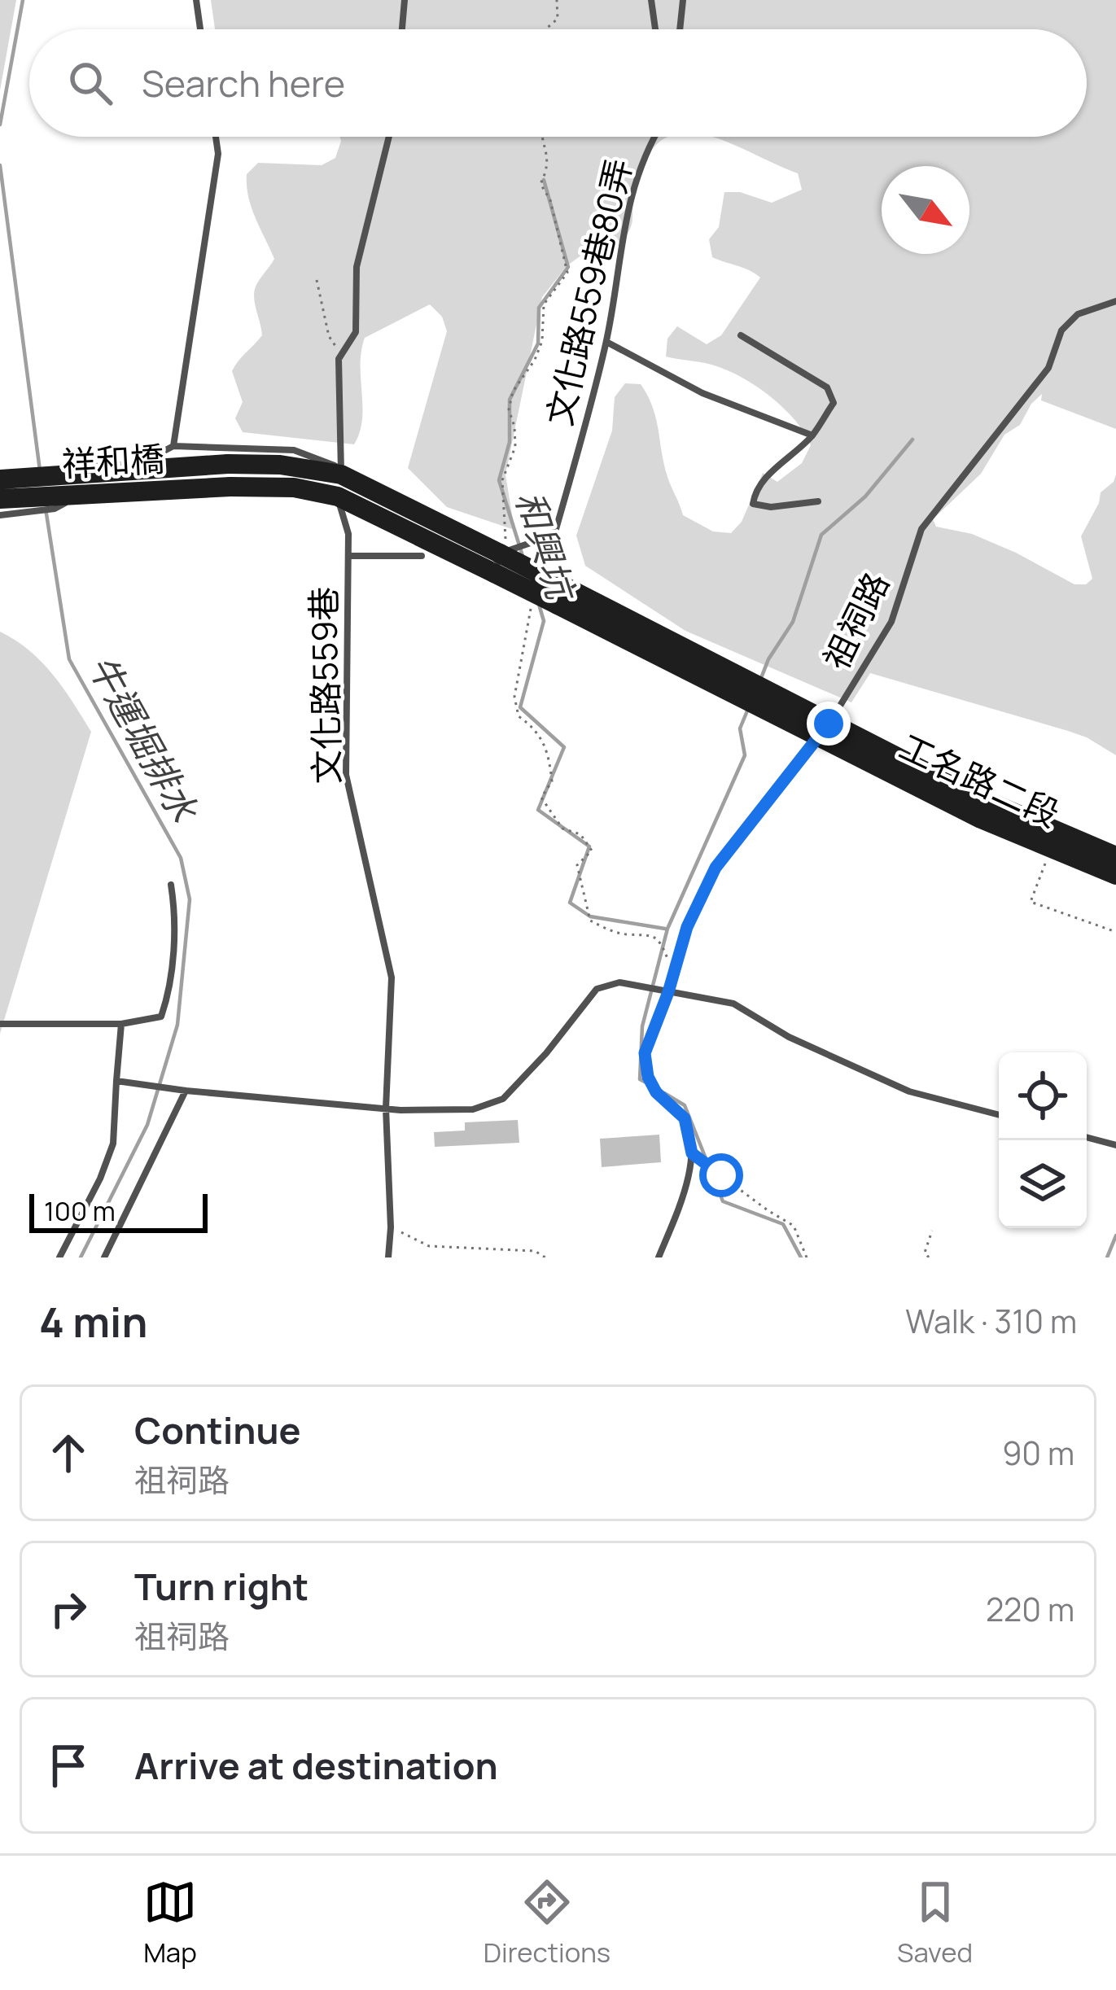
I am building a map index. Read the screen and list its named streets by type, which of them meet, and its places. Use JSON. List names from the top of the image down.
{
  "streets": {
    "main road": ["祥和橋", "工名路二段"],
    "lane": ["文化路559巷80弄", "祖祠路", "文化路559巷"]
  },
  "crossings": [
    ["祥和橋", "文化路559巷"],
    ["祖祠路", "工名路二段"]
  ],
  "water": ["和興坑", "牛運堀排水"],
  "scale_bar": "100 m",
  "north": "bottom right",
  "page": {
    "search": "Search here",
    "scale": "100 m",
    "heading": ["4 min", "Walk · 310 m"],
    "list": [
      ["Continue", "祖祠路", "90 m"],
      ["Turn right", "祖祠路", "220 m"],
      "Arrive at destination"
    ],
    "nav": ["Map", "Directions", "Saved"]
  }
}
